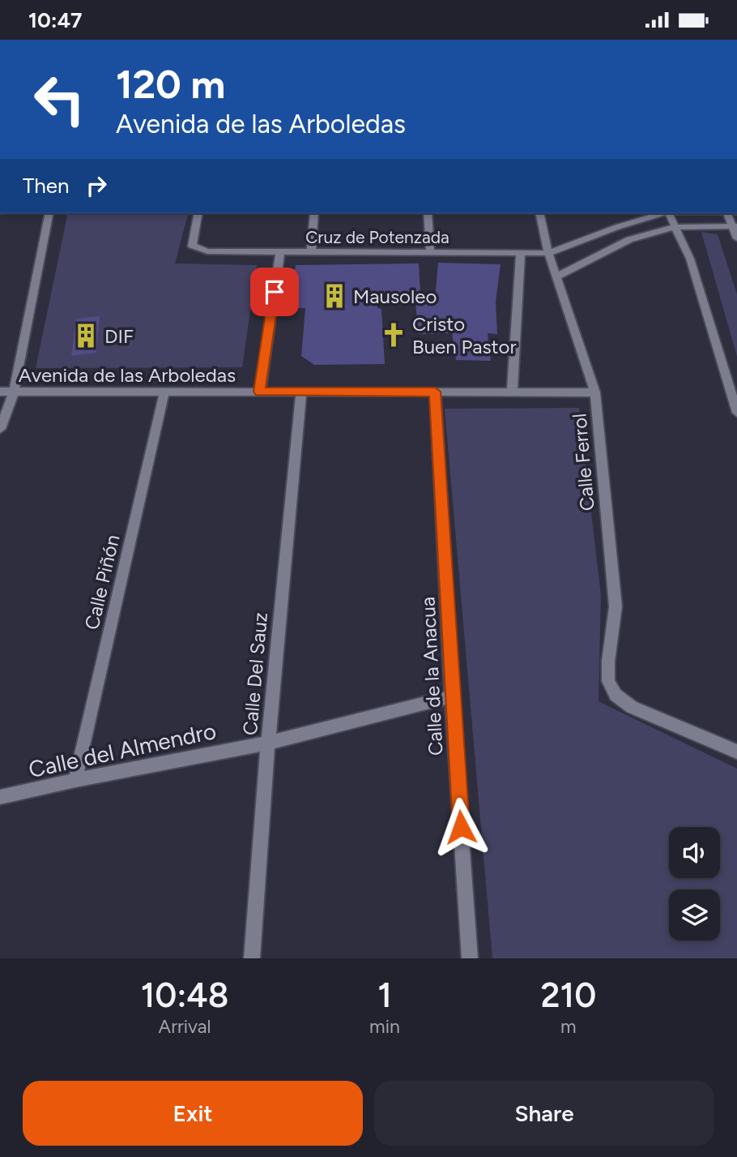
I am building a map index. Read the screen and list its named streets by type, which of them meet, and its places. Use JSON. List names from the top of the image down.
{
  "streets": {
    "street": [
      "Cruz de Potenzada",
      "Avenida de las Arboledas",
      "Calle Ferrol",
      "Calle Piñón",
      "Calle Del Sauz",
      "Calle de la Anacua",
      "Calle del Almendro"
    ]
  },
  "crossings": [
    ["Cruz de Potenzada", "Calle Ferrol"],
    ["Avenida de las Arboledas", "Calle Ferrol"],
    ["Avenida de las Arboledas", "Calle Piñón"],
    ["Avenida de las Arboledas", "Calle Del Sauz"],
    ["Avenida de las Arboledas", "Calle de la Anacua"],
    ["Calle Piñón", "Calle del Almendro"],
    ["Calle Del Sauz", "Calle del Almendro"],
    ["Calle de la Anacua", "Calle del Almendro"]
  ],
  "places": {
    "building": ["Mausoleo", "DIF"],
    "church": ["Cristo Buen Pastor"]
  },
  "page": {
    "status": "10:47",
    "turn": ["120 m", "Avenida de las Arboledas"],
    "then": "Then",
    "eta": [
      "10:48",
      "Arrival",
      "1",
      "min",
      "210",
      "m"
    ],
    "buttons": ["Exit", "Share"]
  }
}
